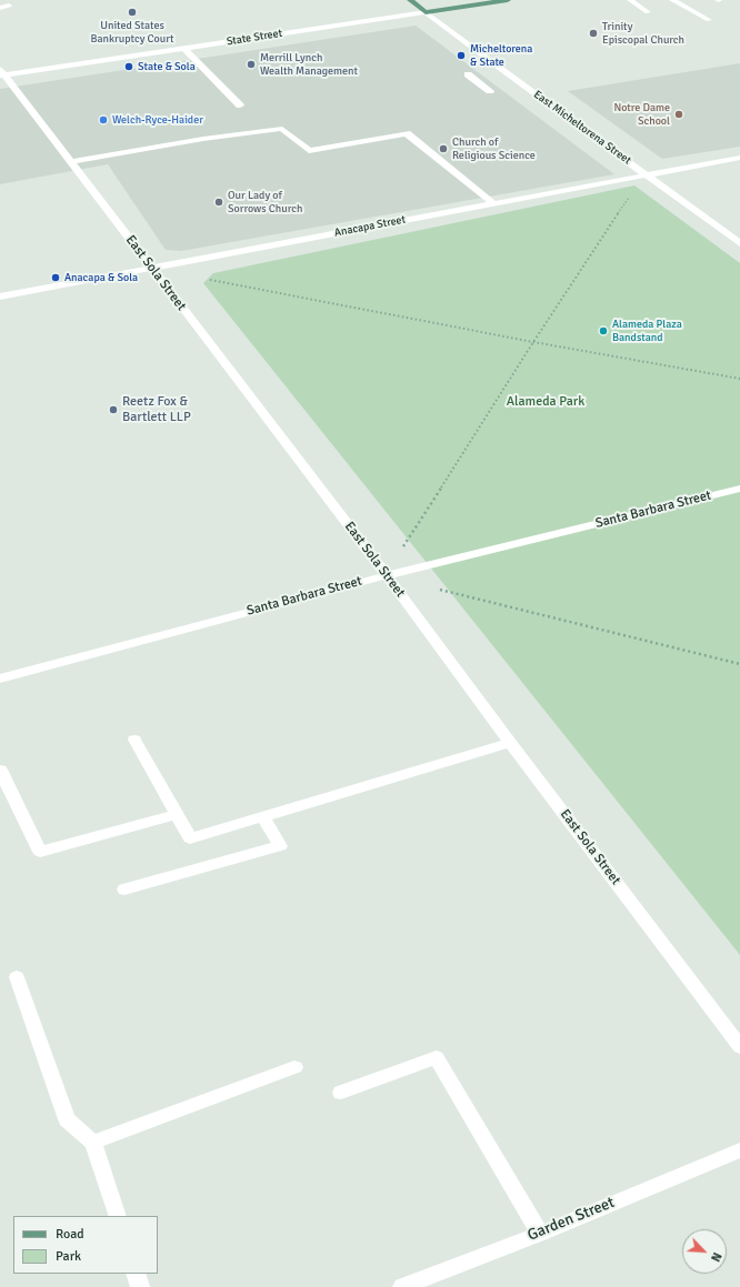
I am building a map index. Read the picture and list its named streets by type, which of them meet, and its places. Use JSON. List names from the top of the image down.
{
  "streets": {
    "main road": ["State Street"],
    "street": [
      "East Micheltorena Street",
      "Anacapa Street",
      "East Sola Street",
      "Santa Barbara Street",
      "Garden Street"
    ]
  },
  "crossings": [
    ["State Street", "East Micheltorena Street"],
    ["State Street", "East Sola Street"],
    ["East Micheltorena Street", "Anacapa Street"],
    ["Anacapa Street", "East Sola Street"],
    ["East Sola Street", "Santa Barbara Street"]
  ],
  "parks": ["Alameda Park"],
  "places": [
    "United States Bankruptcy Court",
    "Trinity Episcopal Church",
    "Micheltorena & State",
    "Merrill Lynch Wealth Management",
    "State & Sola",
    "Notre Dame School",
    "Welch-Ryce-Haider",
    "Church of Religious Science",
    "Our Lady of Sorrows Church",
    "Anacapa & Sola",
    "Alameda Plaza Bandstand",
    "Reetz Fox & Bartlett LLP"
  ],
  "legend": ["Road", "Park"],
  "north": "bottom right"
}
